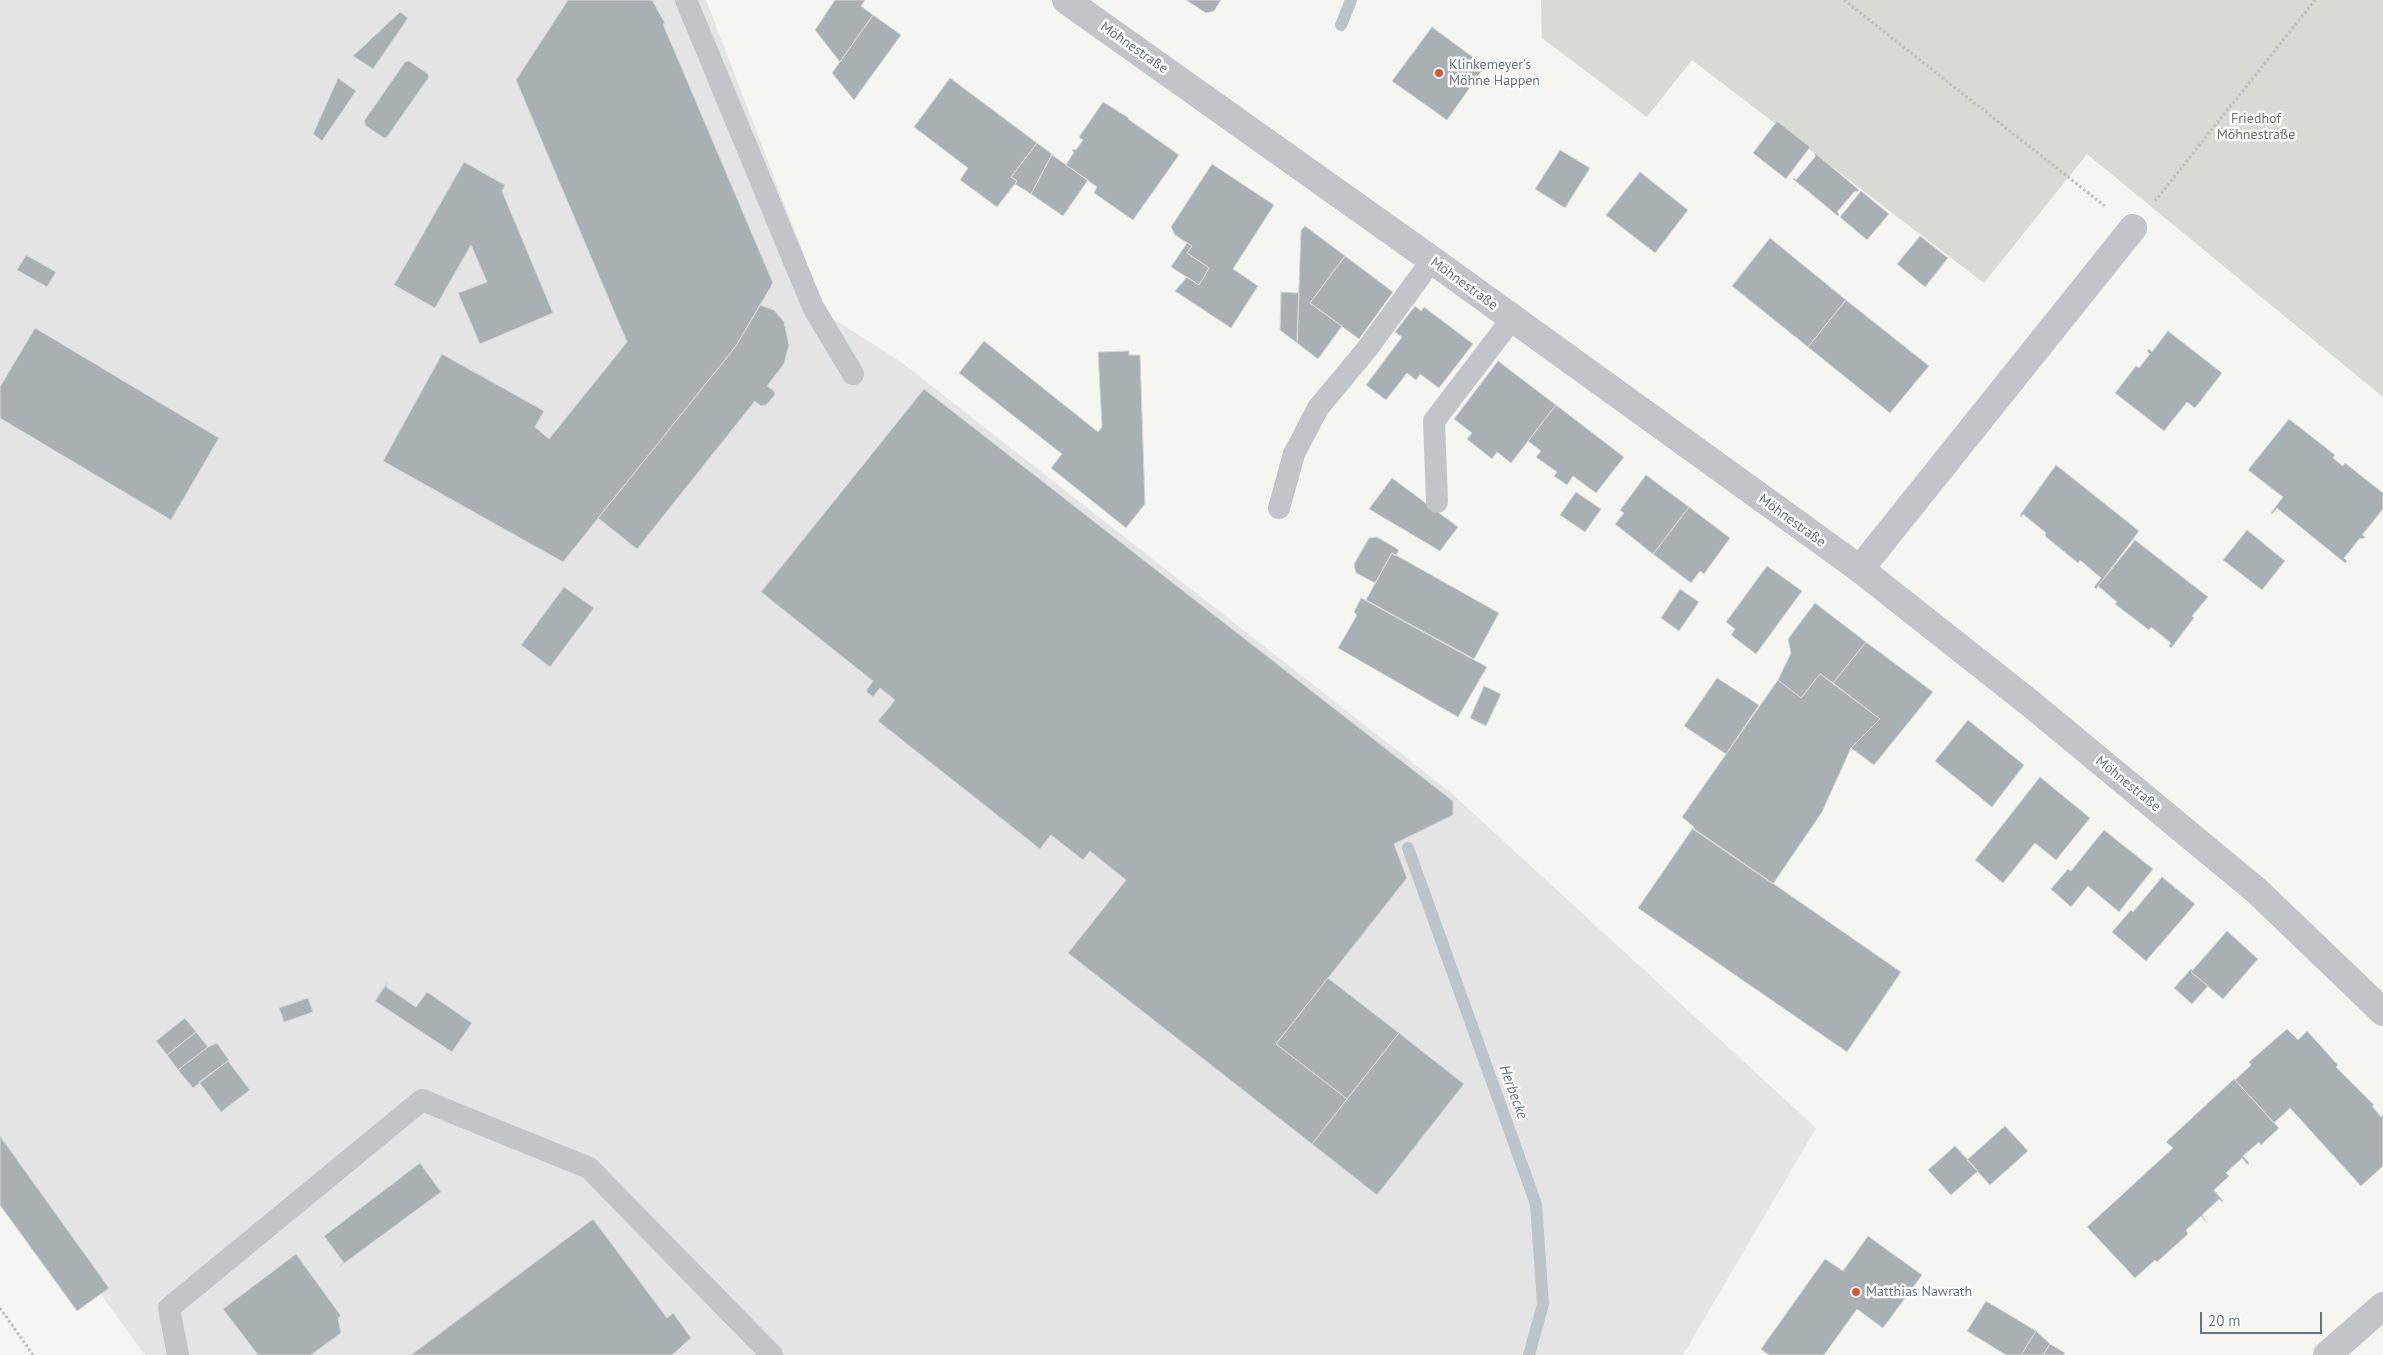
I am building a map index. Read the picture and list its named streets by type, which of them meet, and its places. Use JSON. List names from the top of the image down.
{
  "streets": {
    "street": ["Möhnestraße"]
  },
  "water": ["Herbecke"],
  "parks": ["Friedhof Möhnestraße"],
  "places": ["Klinkemeyer's Möhne Happen", "Matthias Nawrath"],
  "scale_bar": "20 m"
}
